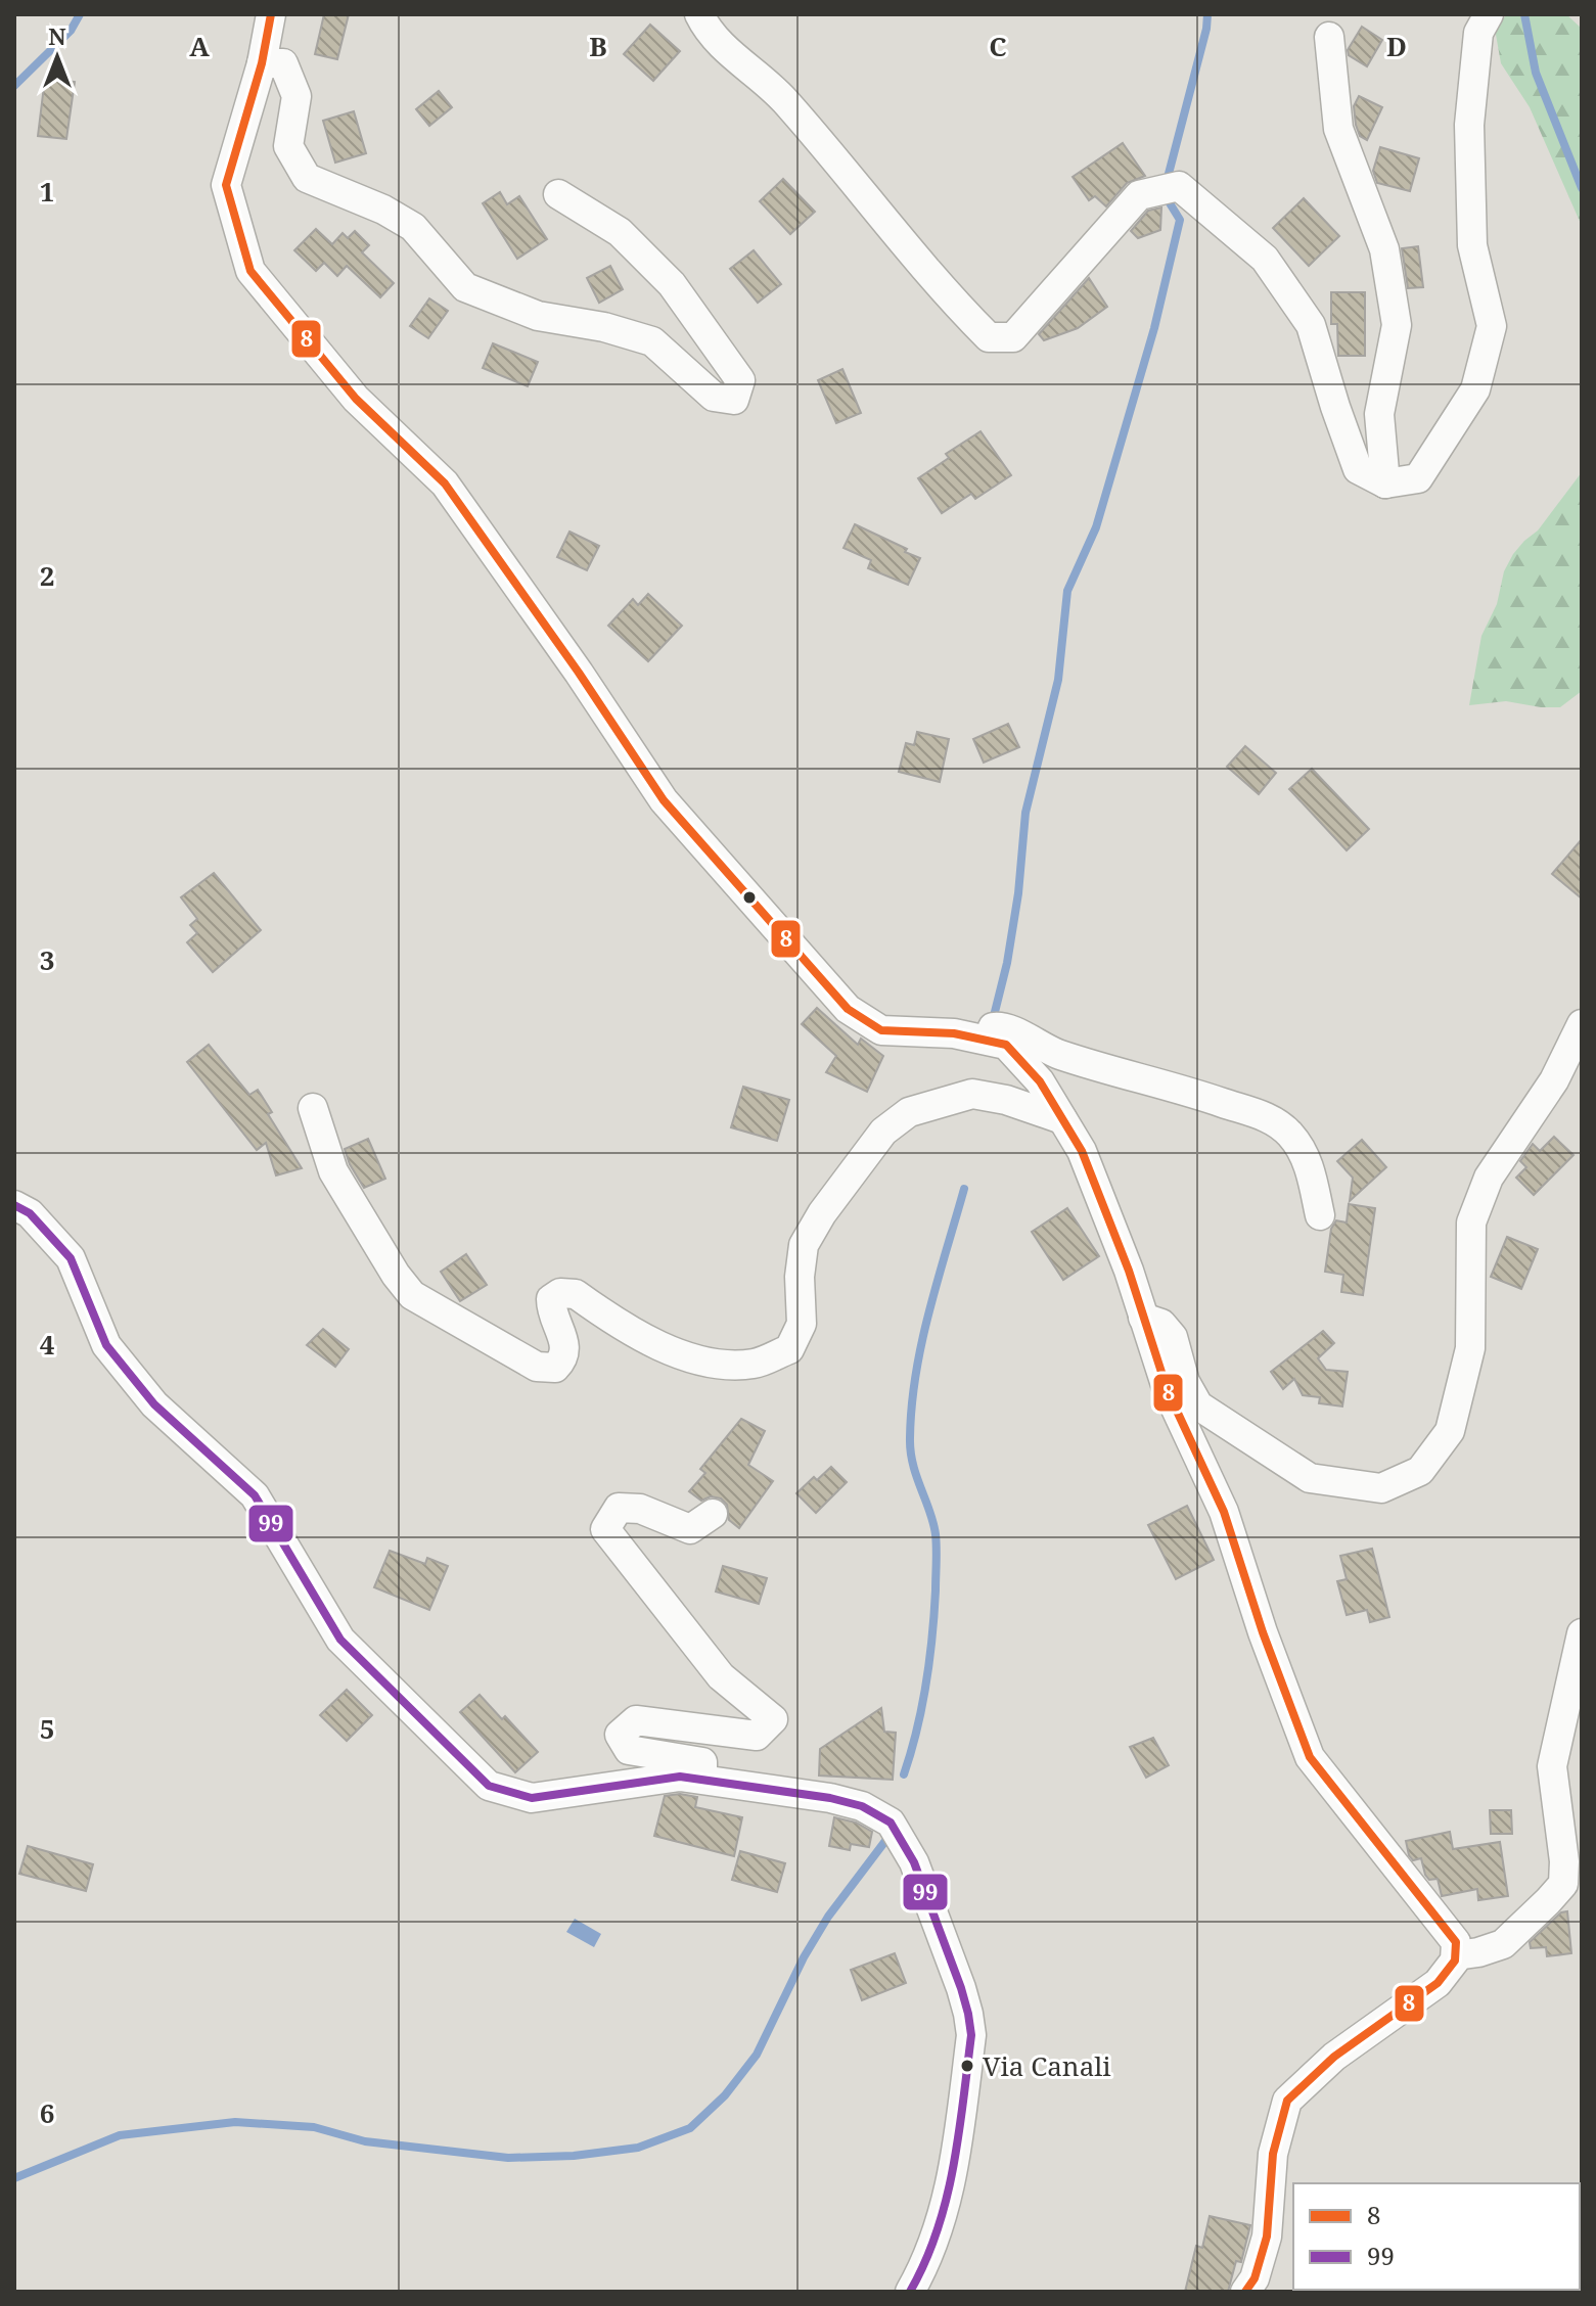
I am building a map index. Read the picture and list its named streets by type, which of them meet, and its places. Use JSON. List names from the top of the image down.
{
  "places": ["Via Canali"],
  "lines": ["transit line 8", "transit line 99"],
  "legend": ["8", "99"],
  "north": "top",
  "grid": {
    "columns": [
      "A",
      "B",
      "C",
      "D"
    ],
    "rows": [
      "1",
      "2",
      "3",
      "4",
      "5",
      "6"
    ]
  }
}
